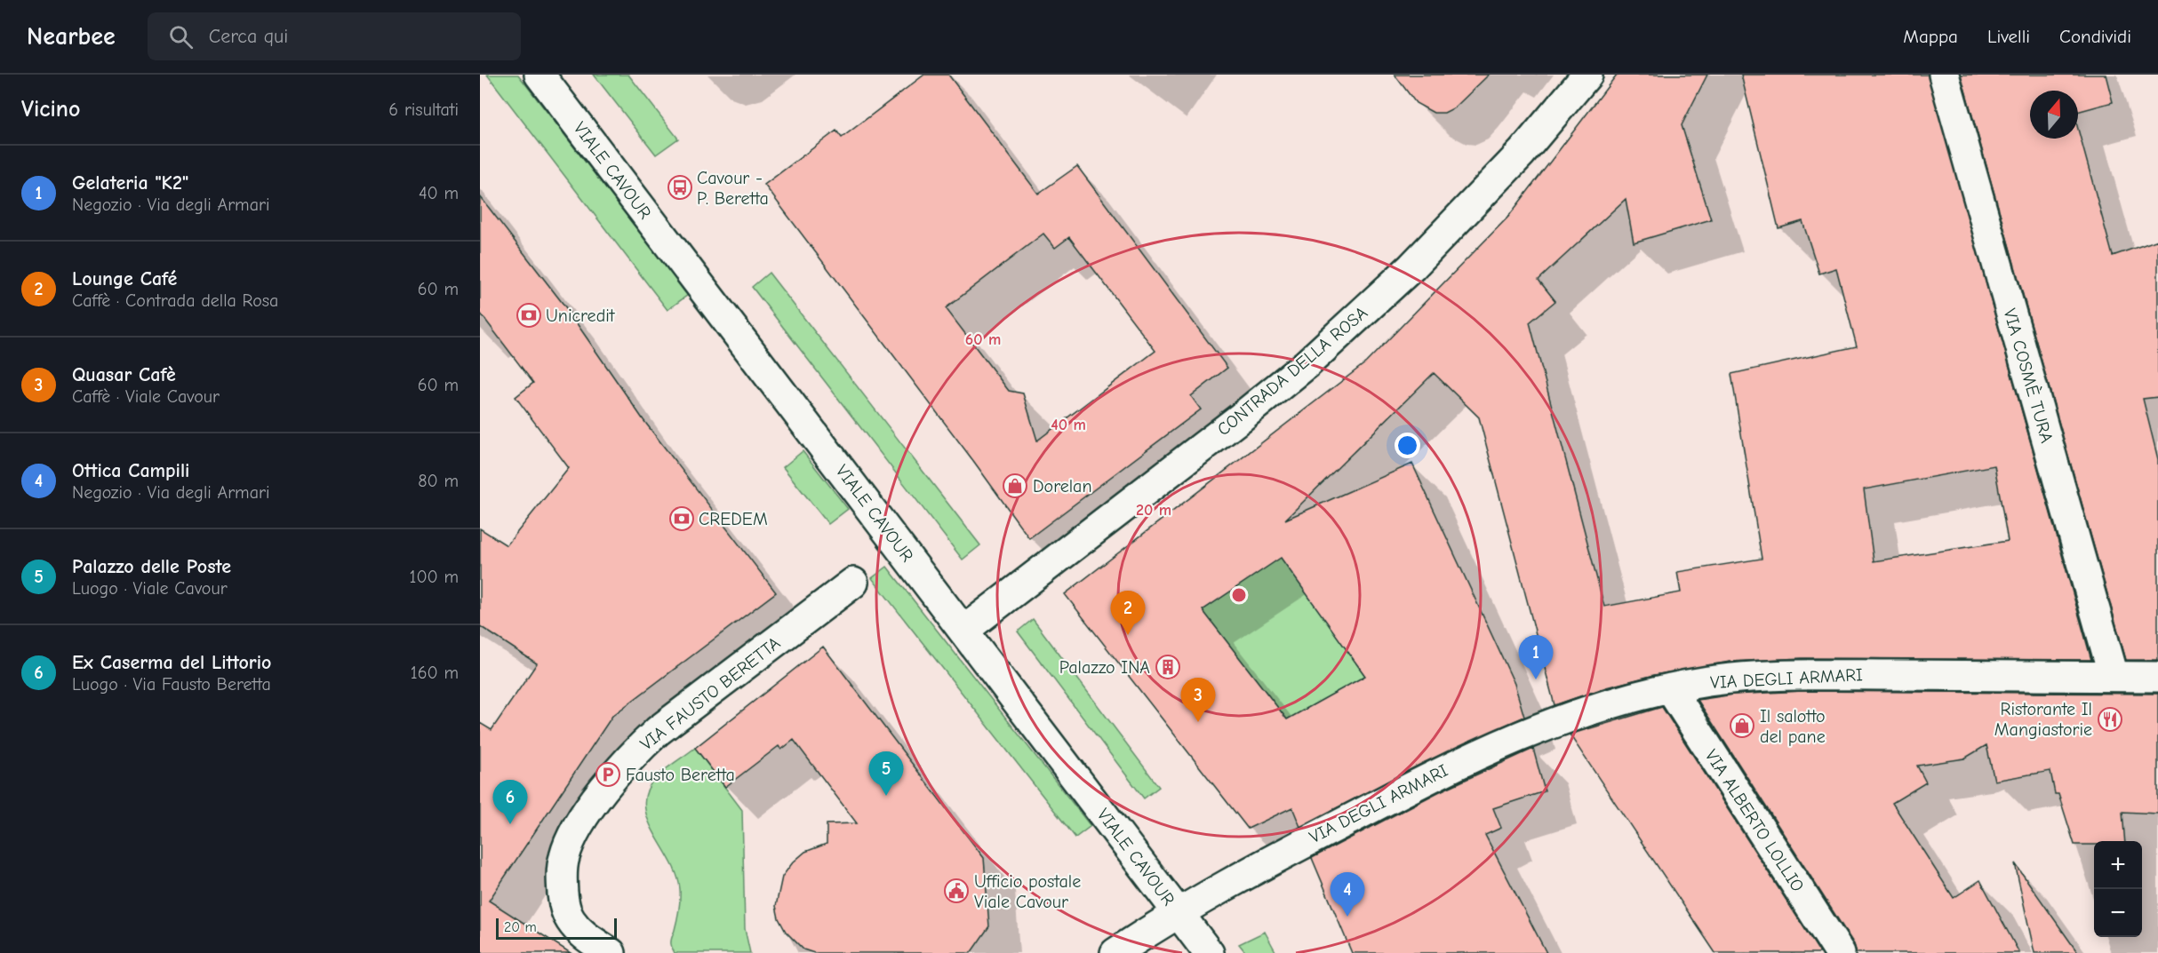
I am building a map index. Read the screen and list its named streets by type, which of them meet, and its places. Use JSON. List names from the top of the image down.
{
  "streets": {
    "street": [
      "VIALE CAVOUR",
      "CONTRADA DELLA ROSA",
      "VIA COSMÈ TURA",
      "VIA DEGLI ARMARI",
      "VIA FAUSTO BERETTA",
      "VIA ALBERTO LOLLIO"
    ]
  },
  "crossings": [
    ["VIALE CAVOUR", "CONTRADA DELLA ROSA"],
    ["VIALE CAVOUR", "VIA DEGLI ARMARI"],
    ["VIA COSMÈ TURA", "VIA DEGLI ARMARI"],
    ["VIA DEGLI ARMARI", "VIA ALBERTO LOLLIO"]
  ],
  "places": {
    "bus stop": ["Cavour - P. Beretta"],
    "bank": ["Unicredit", "CREDEM"],
    "shop": ["Dorelan", "Il salotto del pane"],
    "building": ["Palazzo INA"],
    "restaurant": ["Ristorante Il Mangiastorie"],
    "parking": ["Fausto Beretta"],
    "public building": ["Ufficio postale Viale Cavour"]
  },
  "scale_bar": "20 m",
  "north": "top",
  "page": {
    "header": "Nearbee",
    "search": "Cerca qui",
    "nav": ["Mappa", "Livelli", "Condividi"],
    "heading": ["Vicino", "6 risultati"],
    "list": [
      {
        "mark": "1",
        "name": "Gelateria \"K2\"",
        "note": "Negozio · Via degli Armari",
        "value": "40 m"
      },
      {
        "mark": "2",
        "name": "Lounge Café",
        "note": "Caffè · Contrada della Rosa",
        "value": "60 m"
      },
      {
        "mark": "3",
        "name": "Quasar Cafè",
        "note": "Caffè · Viale Cavour",
        "value": "60 m"
      },
      {
        "mark": "4",
        "name": "Ottica Campili",
        "note": "Negozio · Via degli Armari",
        "value": "80 m"
      },
      {
        "mark": "5",
        "name": "Palazzo delle Poste",
        "note": "Luogo · Viale Cavour",
        "value": "100 m"
      },
      {
        "mark": "6",
        "name": "Ex Caserma del Littorio",
        "note": "Luogo · Via Fausto Beretta",
        "value": "160 m"
      }
    ],
    "pins": [
      "2",
      "1",
      "3",
      "5",
      "6",
      "4"
    ],
    "map_buttons": ["+", "−"],
    "scale": "20 m"
  },
  "rings": ["60 m", "40 m", "20 m"]
}
